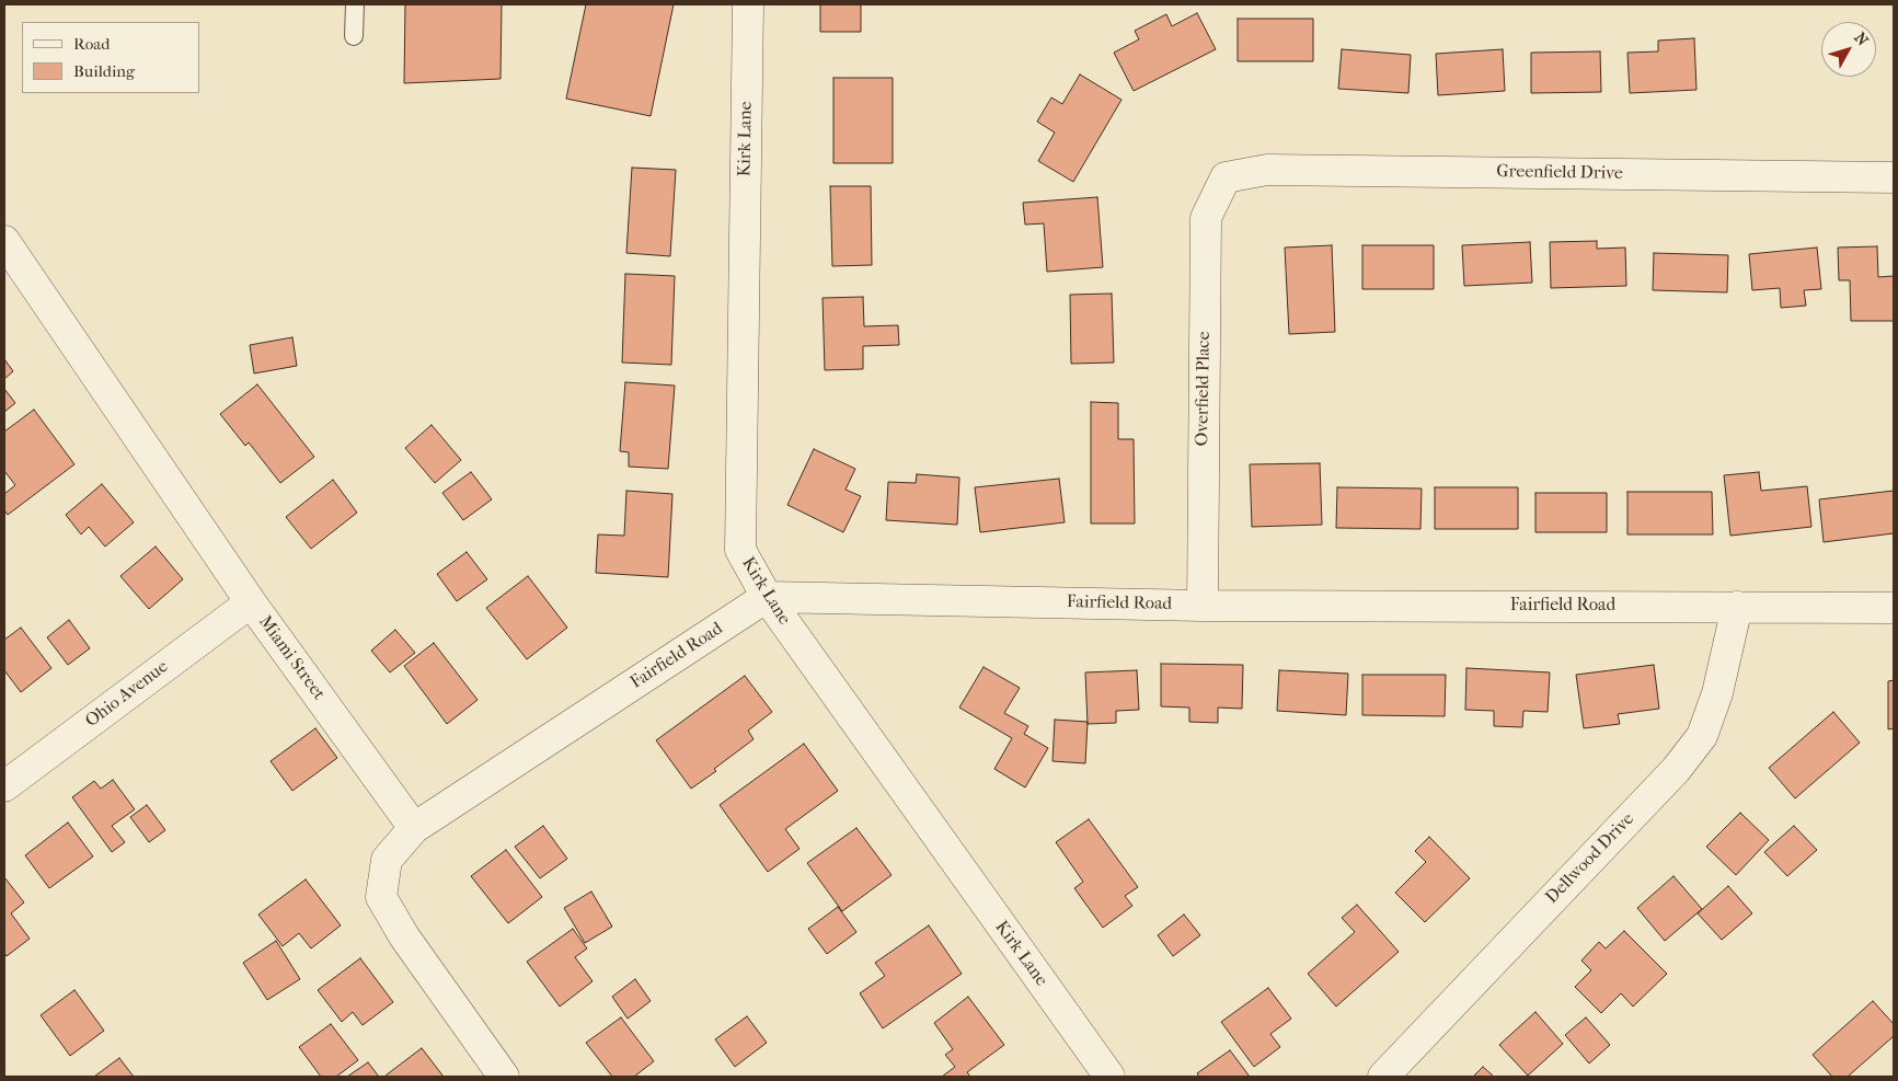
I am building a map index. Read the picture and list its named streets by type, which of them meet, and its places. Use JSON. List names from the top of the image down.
{
  "streets": {
    "street": [
      "Kirk Lane",
      "Greenfield Drive",
      "Overfield Place",
      "Fairfield Road",
      "Miami Street",
      "Ohio Avenue",
      "Dellwood Drive"
    ]
  },
  "crossings": [
    ["Kirk Lane", "Fairfield Road"],
    ["Greenfield Drive", "Overfield Place"],
    ["Overfield Place", "Fairfield Road"],
    ["Fairfield Road", "Miami Street"],
    ["Fairfield Road", "Dellwood Drive"],
    ["Miami Street", "Ohio Avenue"]
  ],
  "legend": ["Road", "Building"],
  "north": "top right"
}
